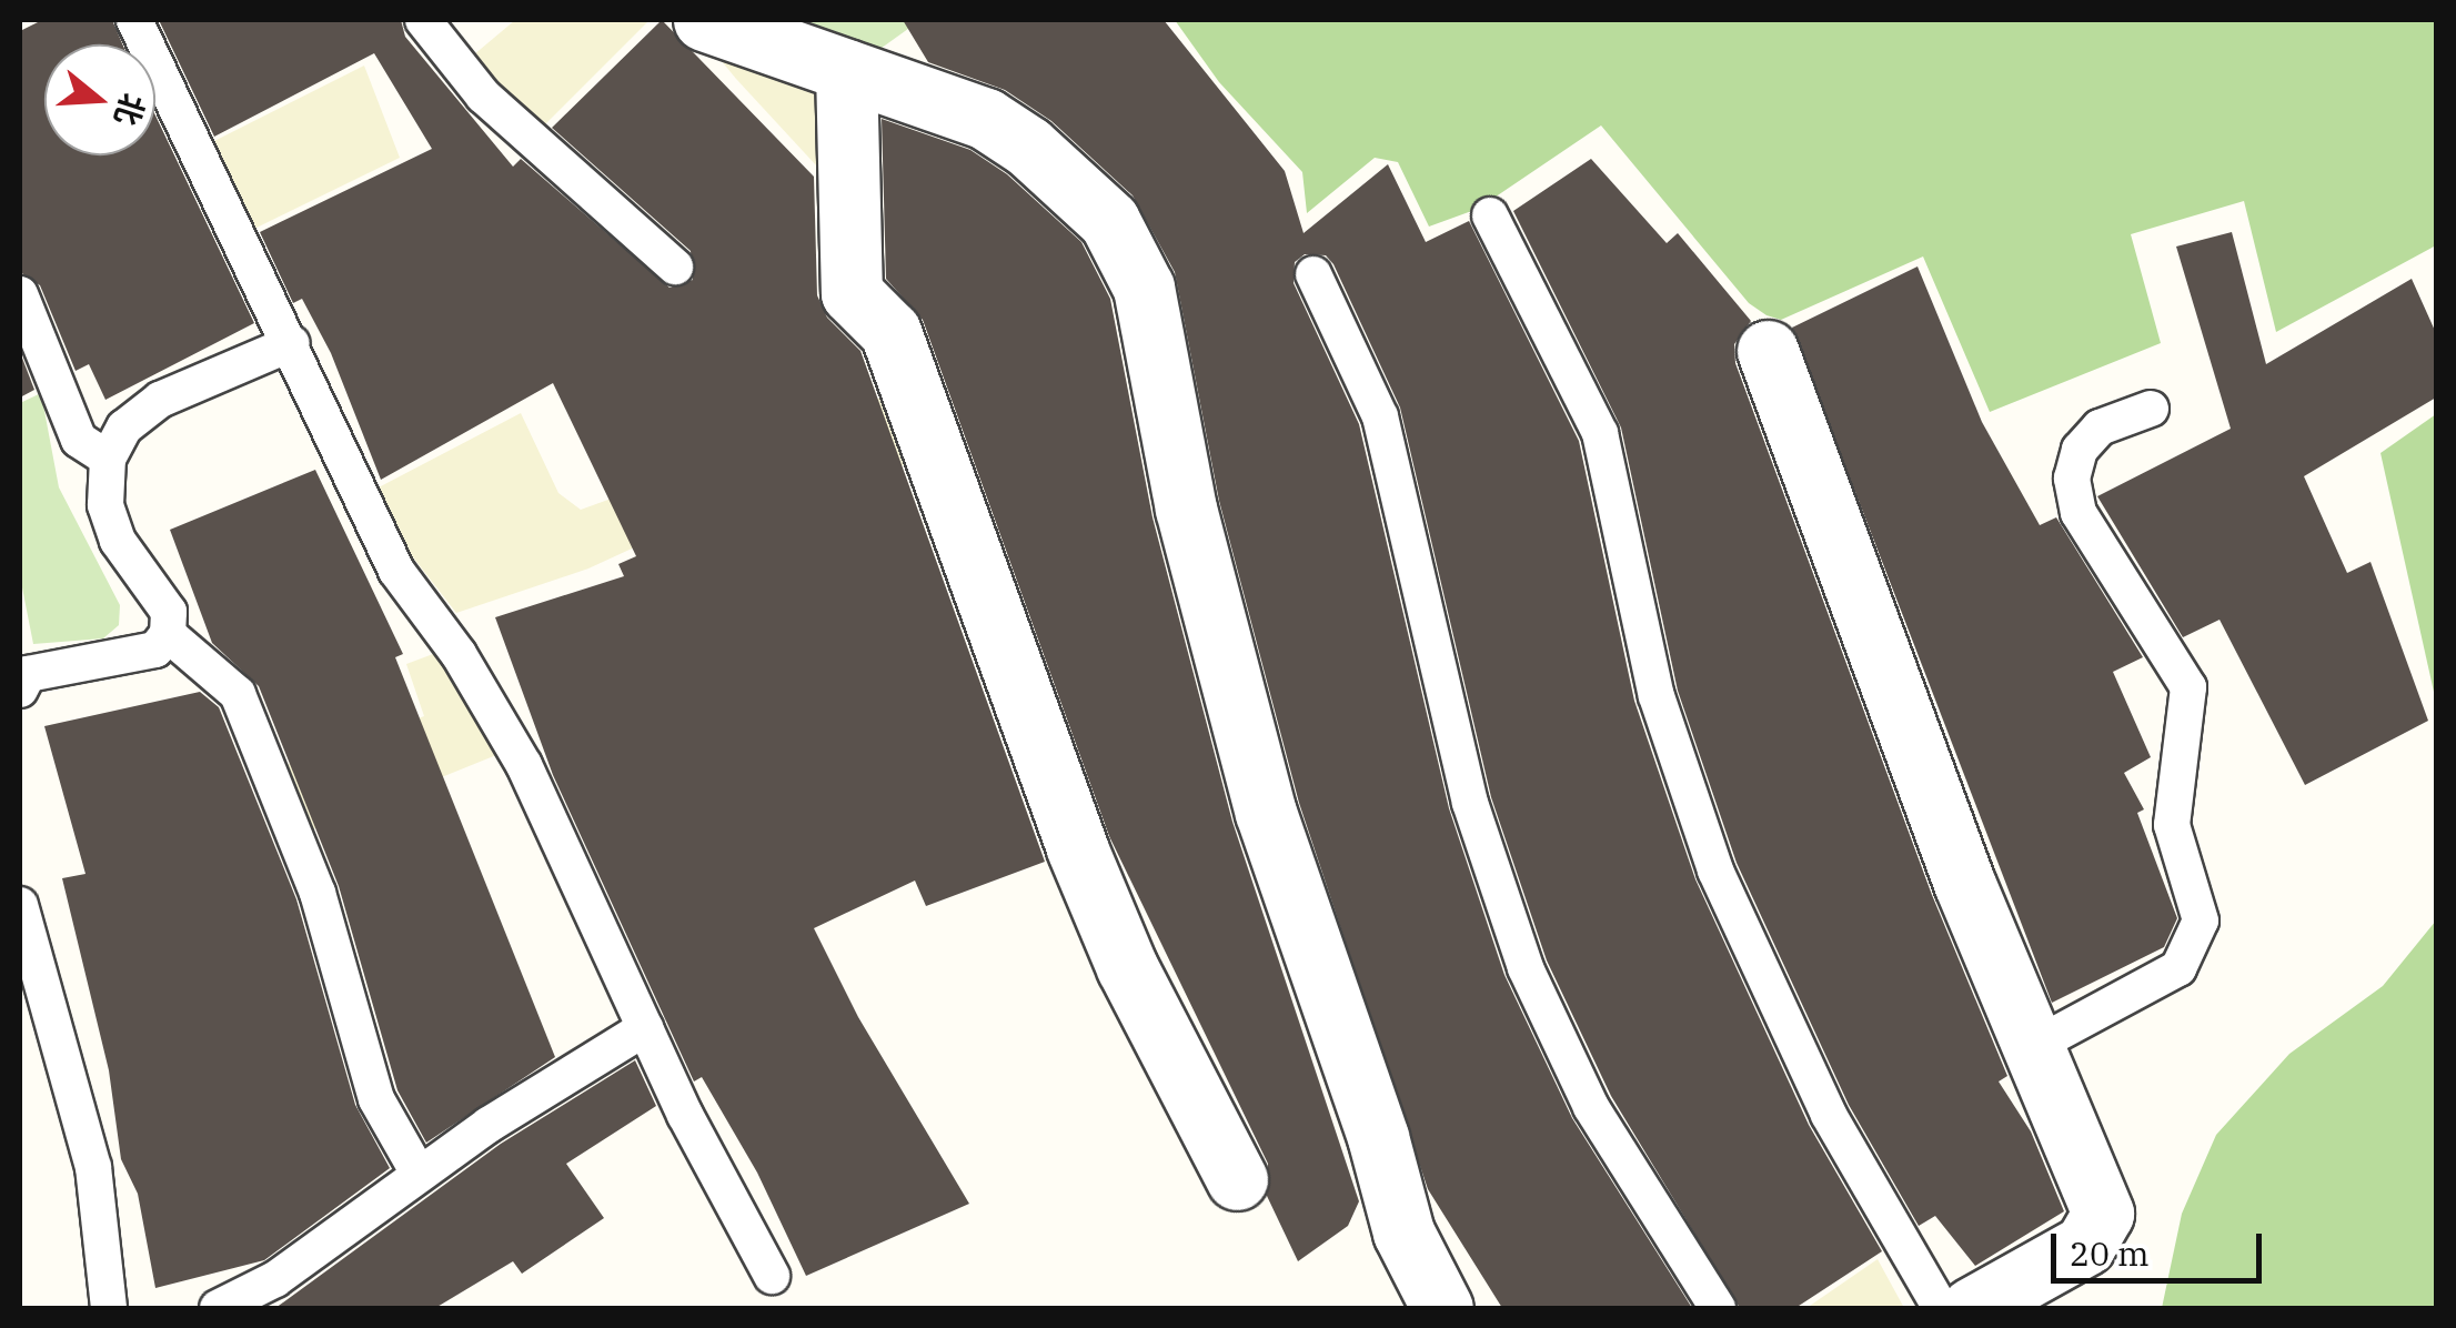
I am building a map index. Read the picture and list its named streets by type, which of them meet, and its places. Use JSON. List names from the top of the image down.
{
  "scale_bar": "20 m",
  "north": "right"
}
